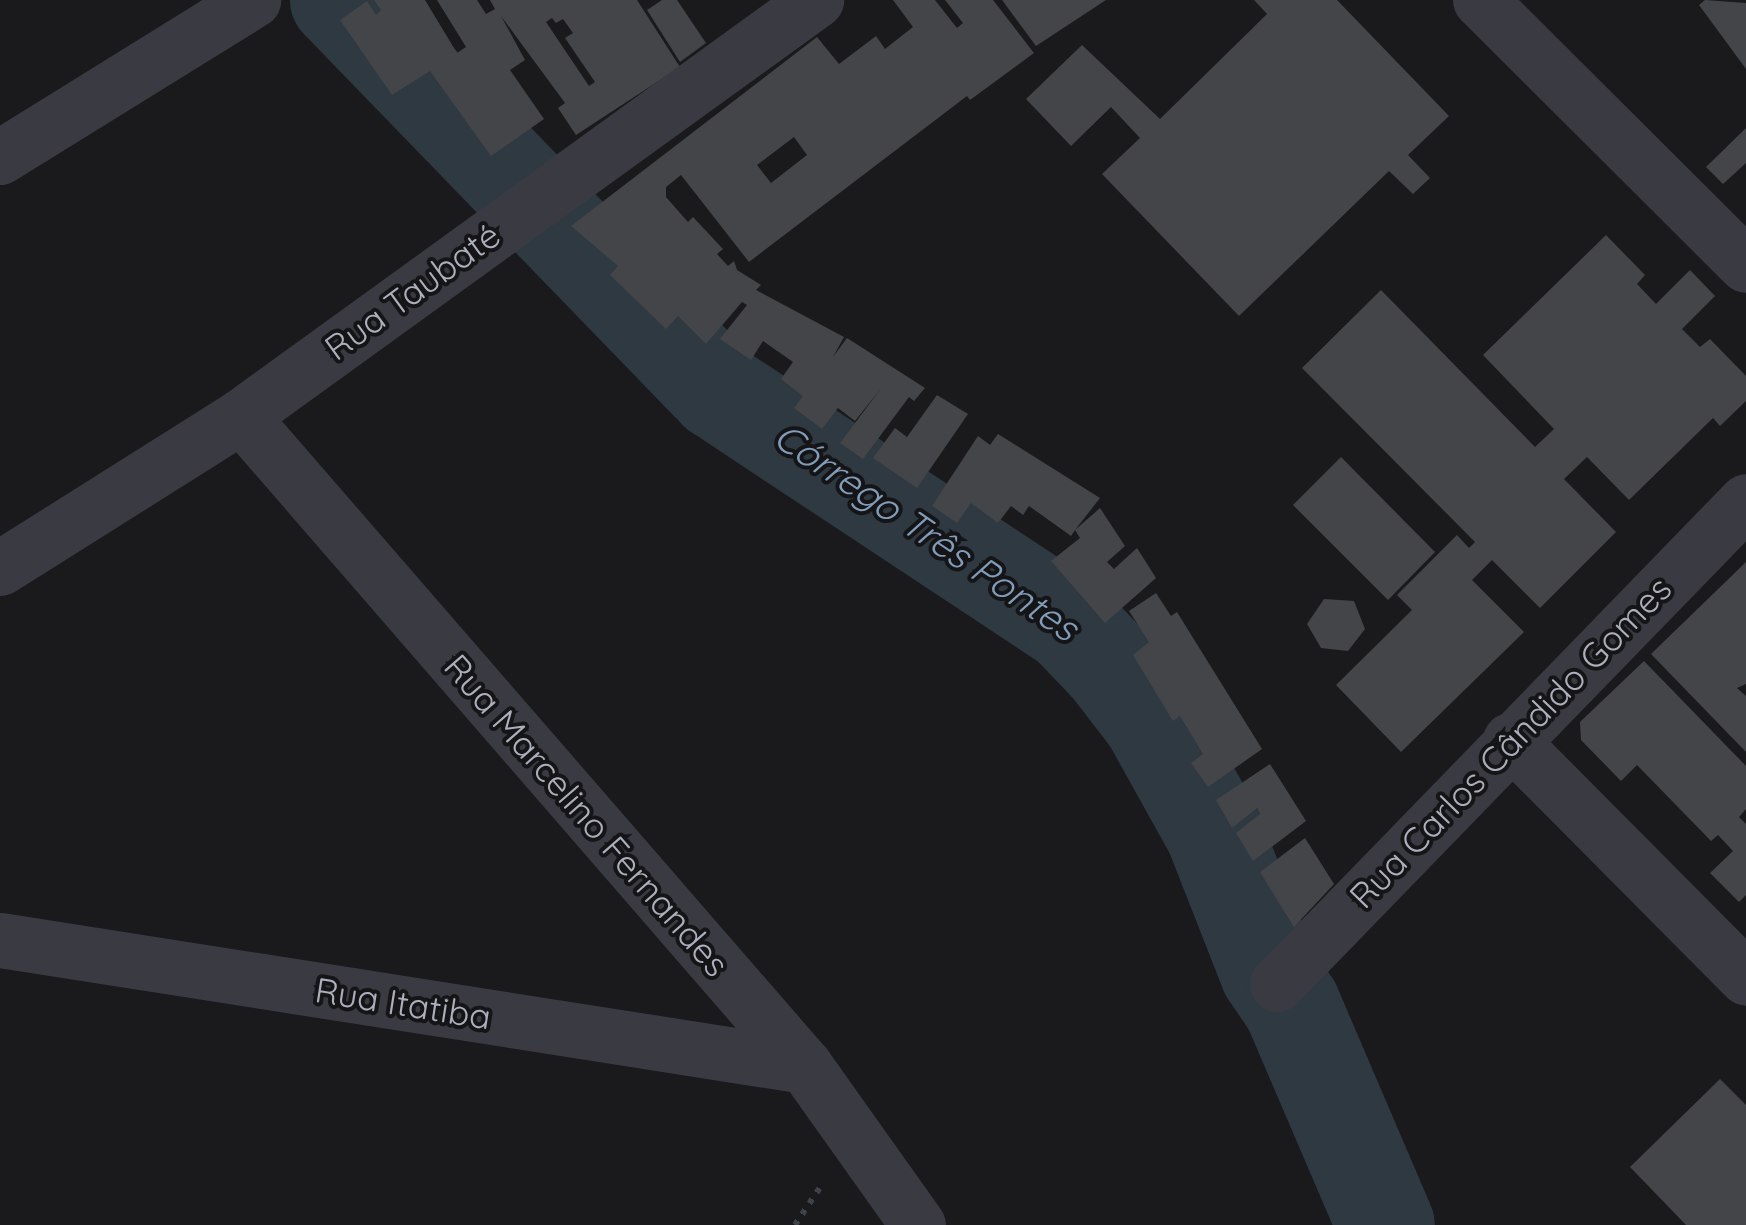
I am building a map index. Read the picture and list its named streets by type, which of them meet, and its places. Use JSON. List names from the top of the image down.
{
  "streets": {
    "street": [
      "Rua Taubaté",
      "Rua Carlos Cândido Gomes",
      "Rua Marcelino Fernandes",
      "Rua Itatiba"
    ]
  },
  "crossings": [
    ["Rua Taubaté", "Rua Marcelino Fernandes"],
    ["Rua Marcelino Fernandes", "Rua Itatiba"]
  ],
  "water": ["Córrego Três Pontes"]
}
